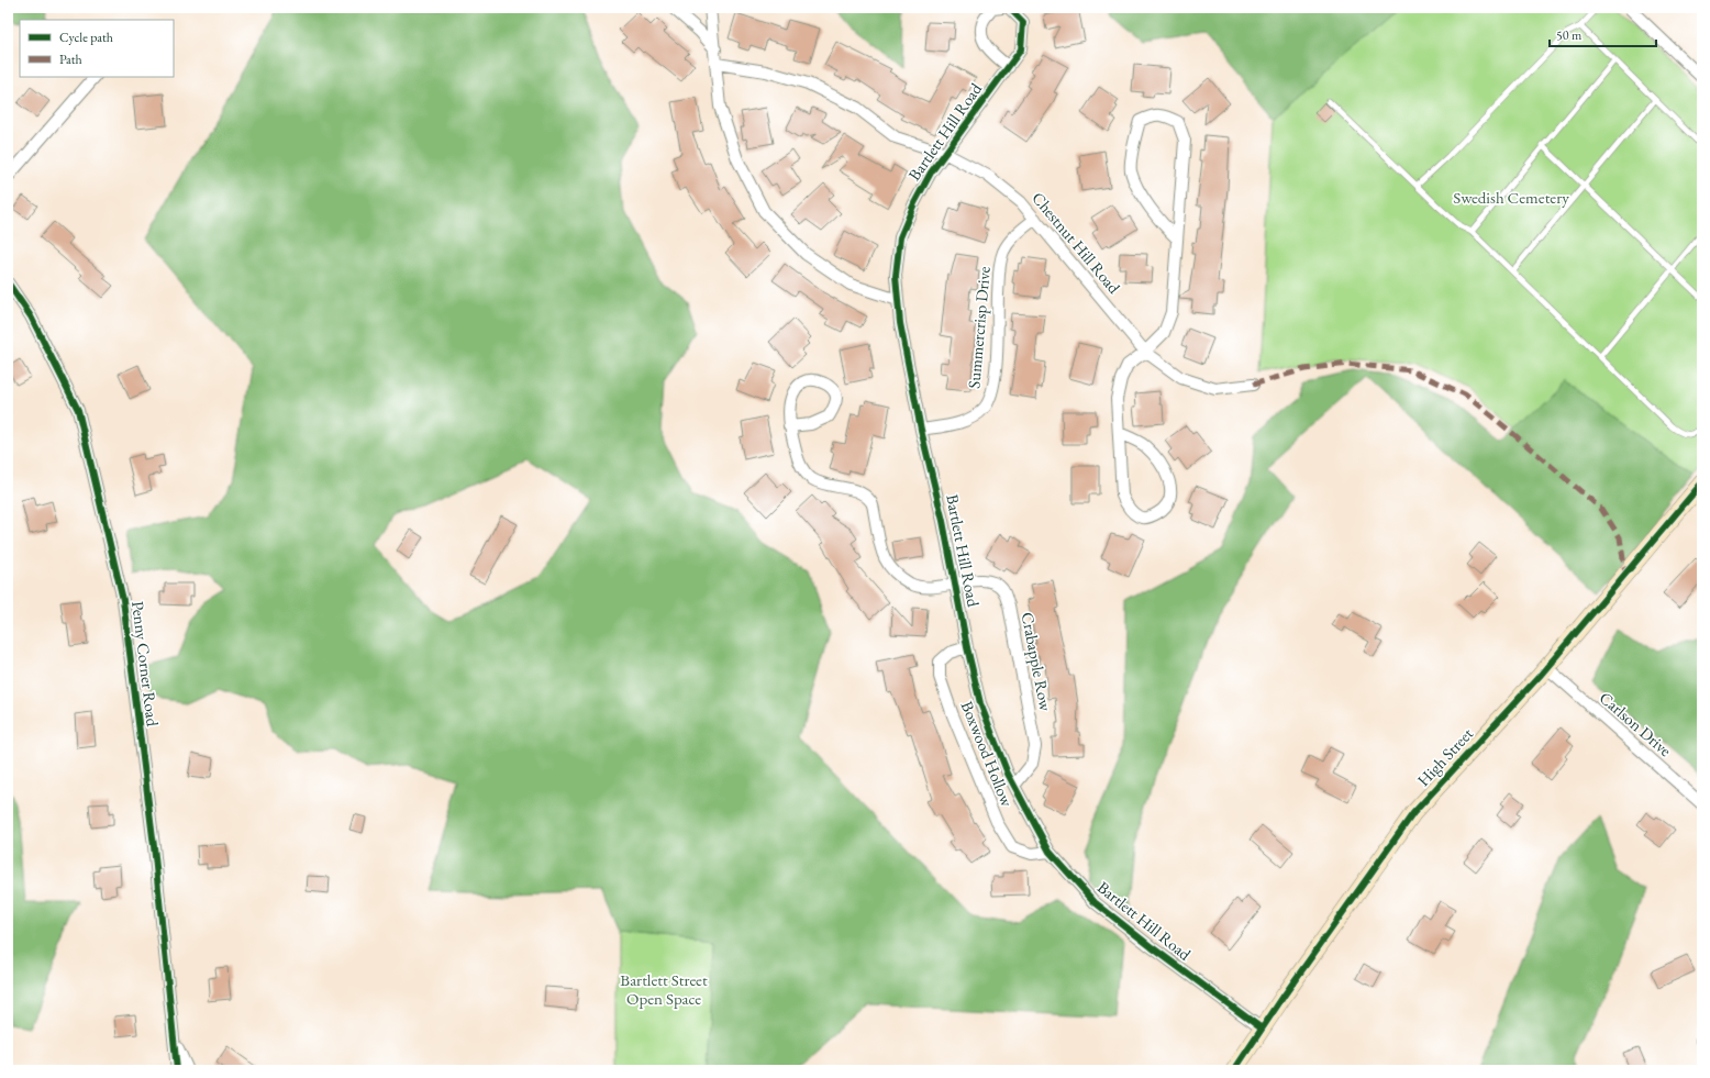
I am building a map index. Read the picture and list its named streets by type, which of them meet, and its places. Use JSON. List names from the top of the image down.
{
  "streets": {
    "street": [
      "Bartlett Hill Road",
      "Chestnut Hill Road",
      "Summercrisp Drive",
      "Crabapple Row",
      "Penny Corner Road",
      "Carlson Drive",
      "Boxwood Hollow",
      "High Street"
    ]
  },
  "crossings": [
    ["Bartlett Hill Road", "Chestnut Hill Road"],
    ["Bartlett Hill Road", "Summercrisp Drive"],
    ["Bartlett Hill Road", "Crabapple Row"],
    ["Bartlett Hill Road", "Boxwood Hollow"],
    ["Bartlett Hill Road", "High Street"],
    ["Chestnut Hill Road", "Summercrisp Drive"],
    ["Carlson Drive", "High Street"]
  ],
  "parks": ["Swedish Cemetery", "Bartlett Street Open Space"],
  "legend": ["Cycle path", "Path"],
  "scale_bar": "50 m"
}
